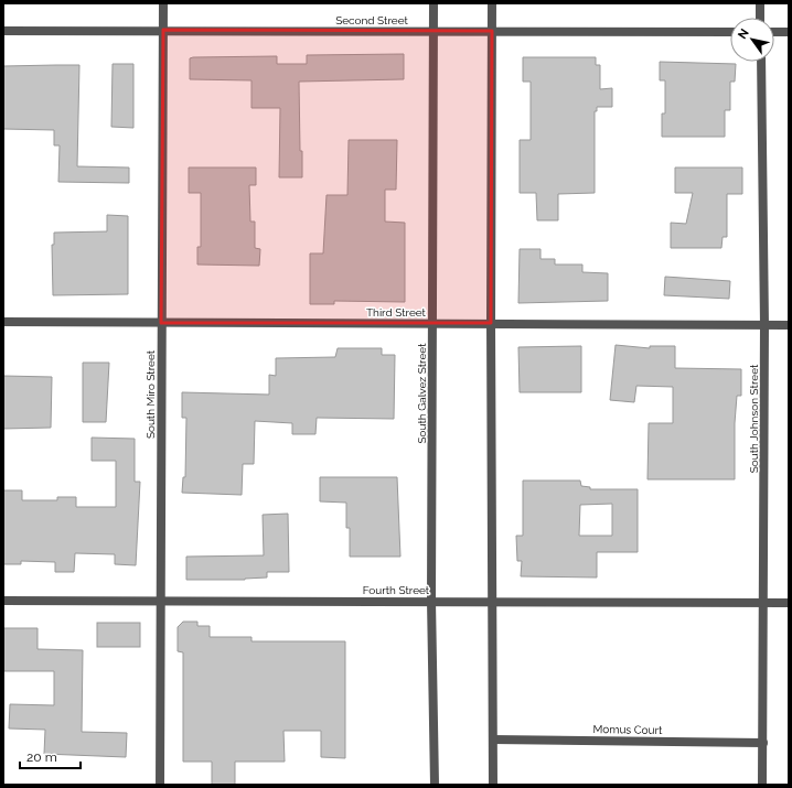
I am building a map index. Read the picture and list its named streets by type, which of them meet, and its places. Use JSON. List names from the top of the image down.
{
  "streets": {
    "street": [
      "Second Street",
      "Third Street",
      "South Galvez Street",
      "South Miro Street",
      "South Johnson Street",
      "Fourth Street",
      "Momus Court"
    ]
  },
  "crossings": [
    ["Second Street", "South Galvez Street"],
    ["Second Street", "South Miro Street"],
    ["Third Street", "South Galvez Street"],
    ["Third Street", "South Miro Street"],
    ["Third Street", "South Johnson Street"],
    ["South Galvez Street", "Fourth Street"],
    ["South Miro Street", "Fourth Street"],
    ["South Johnson Street", "Fourth Street"],
    ["South Johnson Street", "Momus Court"]
  ],
  "scale_bar": "20 m",
  "north": "top left"
}
